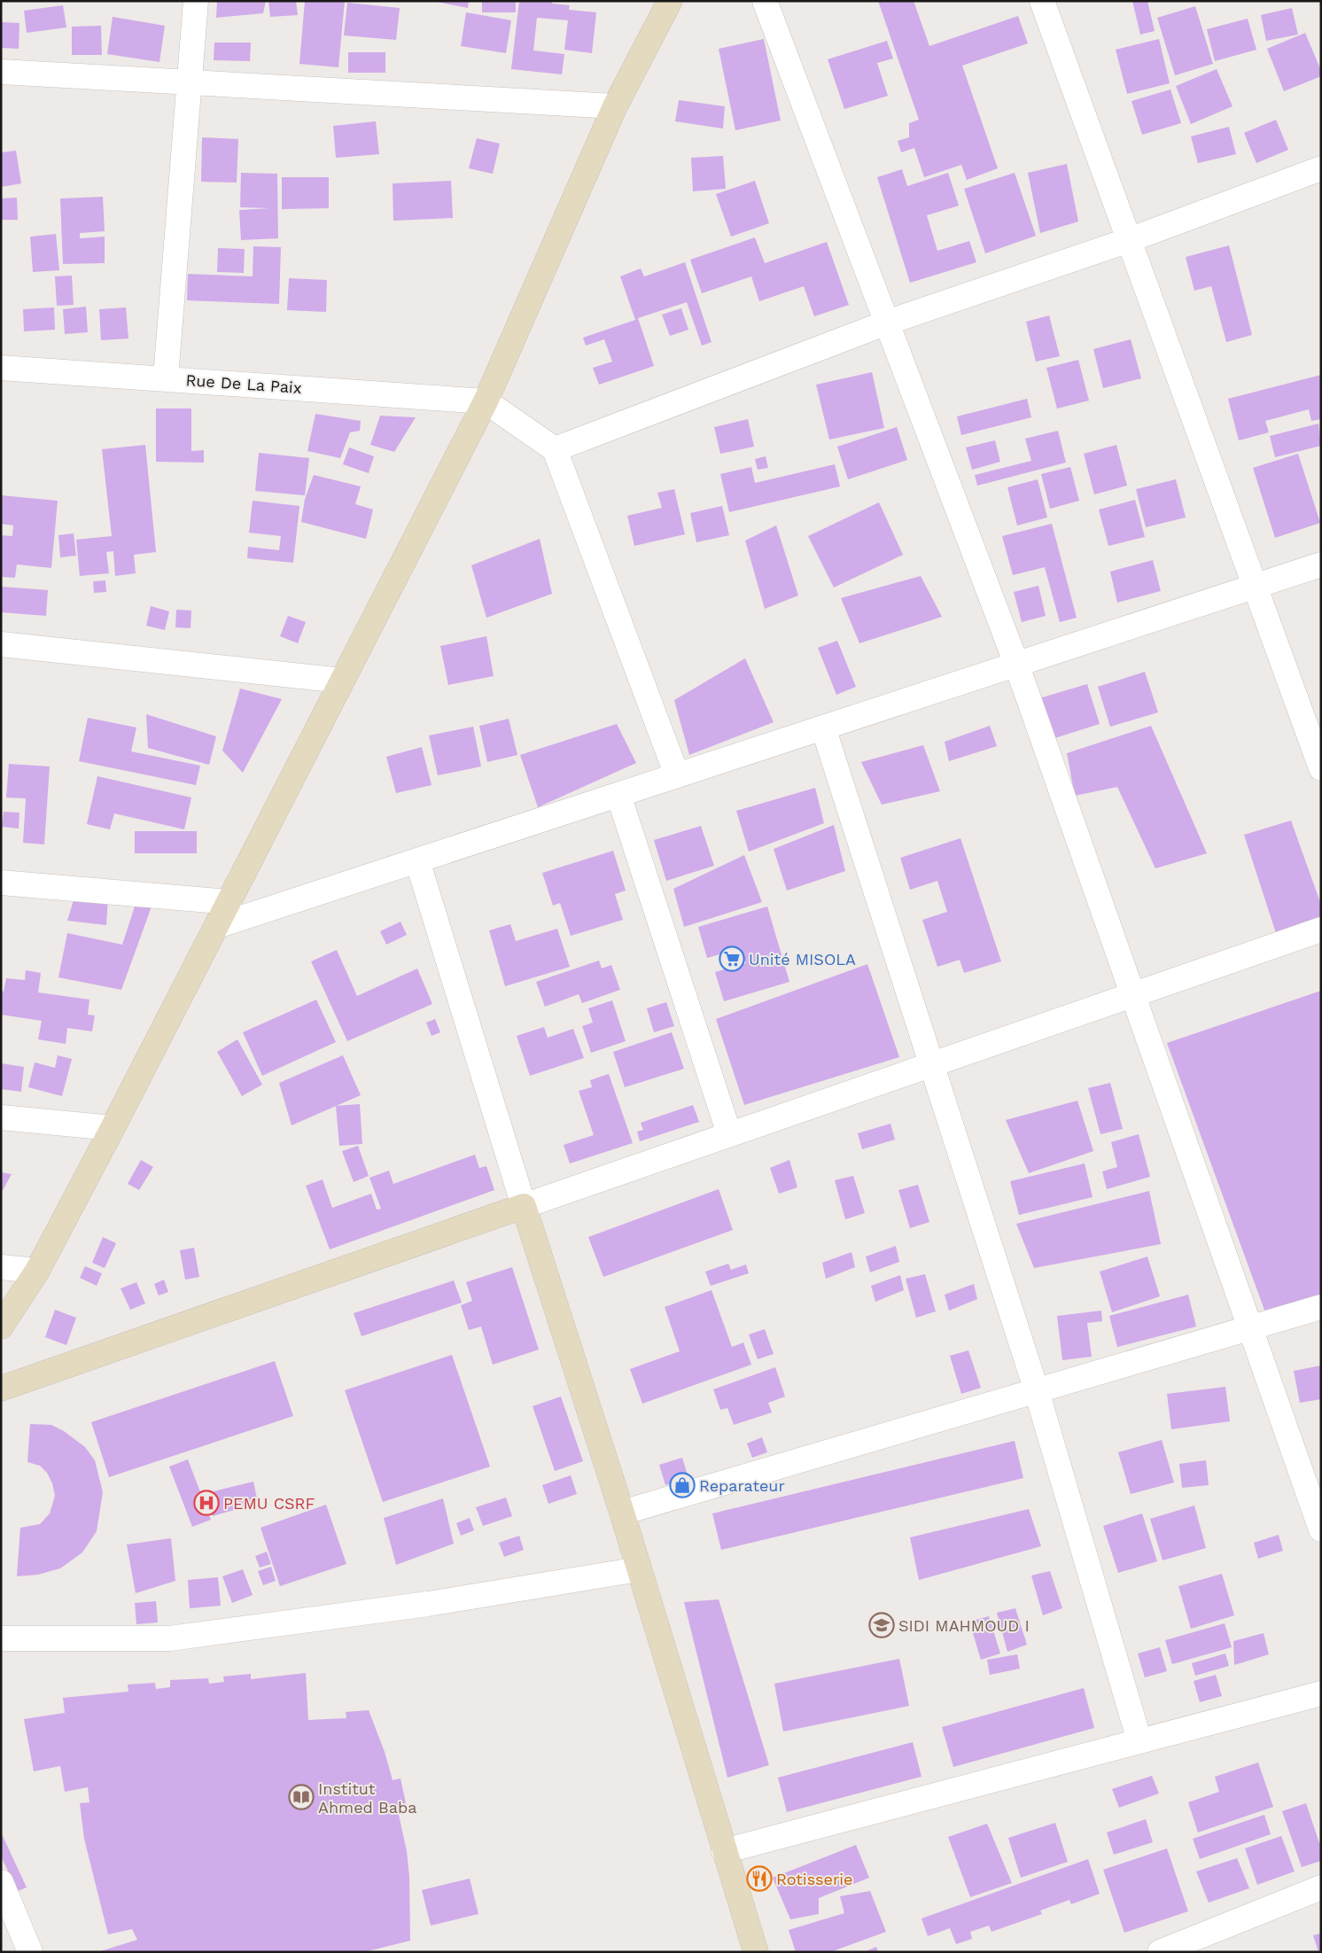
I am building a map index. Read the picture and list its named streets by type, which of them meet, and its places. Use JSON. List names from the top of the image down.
{
  "streets": {
    "street": ["Rue De La Paix"]
  },
  "places": {
    "supermarket": ["Unité MISOLA"],
    "shop": ["Reparateur"],
    "hospital": ["PEMU CSRF"],
    "school or university": ["SIDI MAHMOUD I"],
    "library": ["Institut Ahmed Baba"],
    "restaurant": ["Rotisserie"]
  }
}
